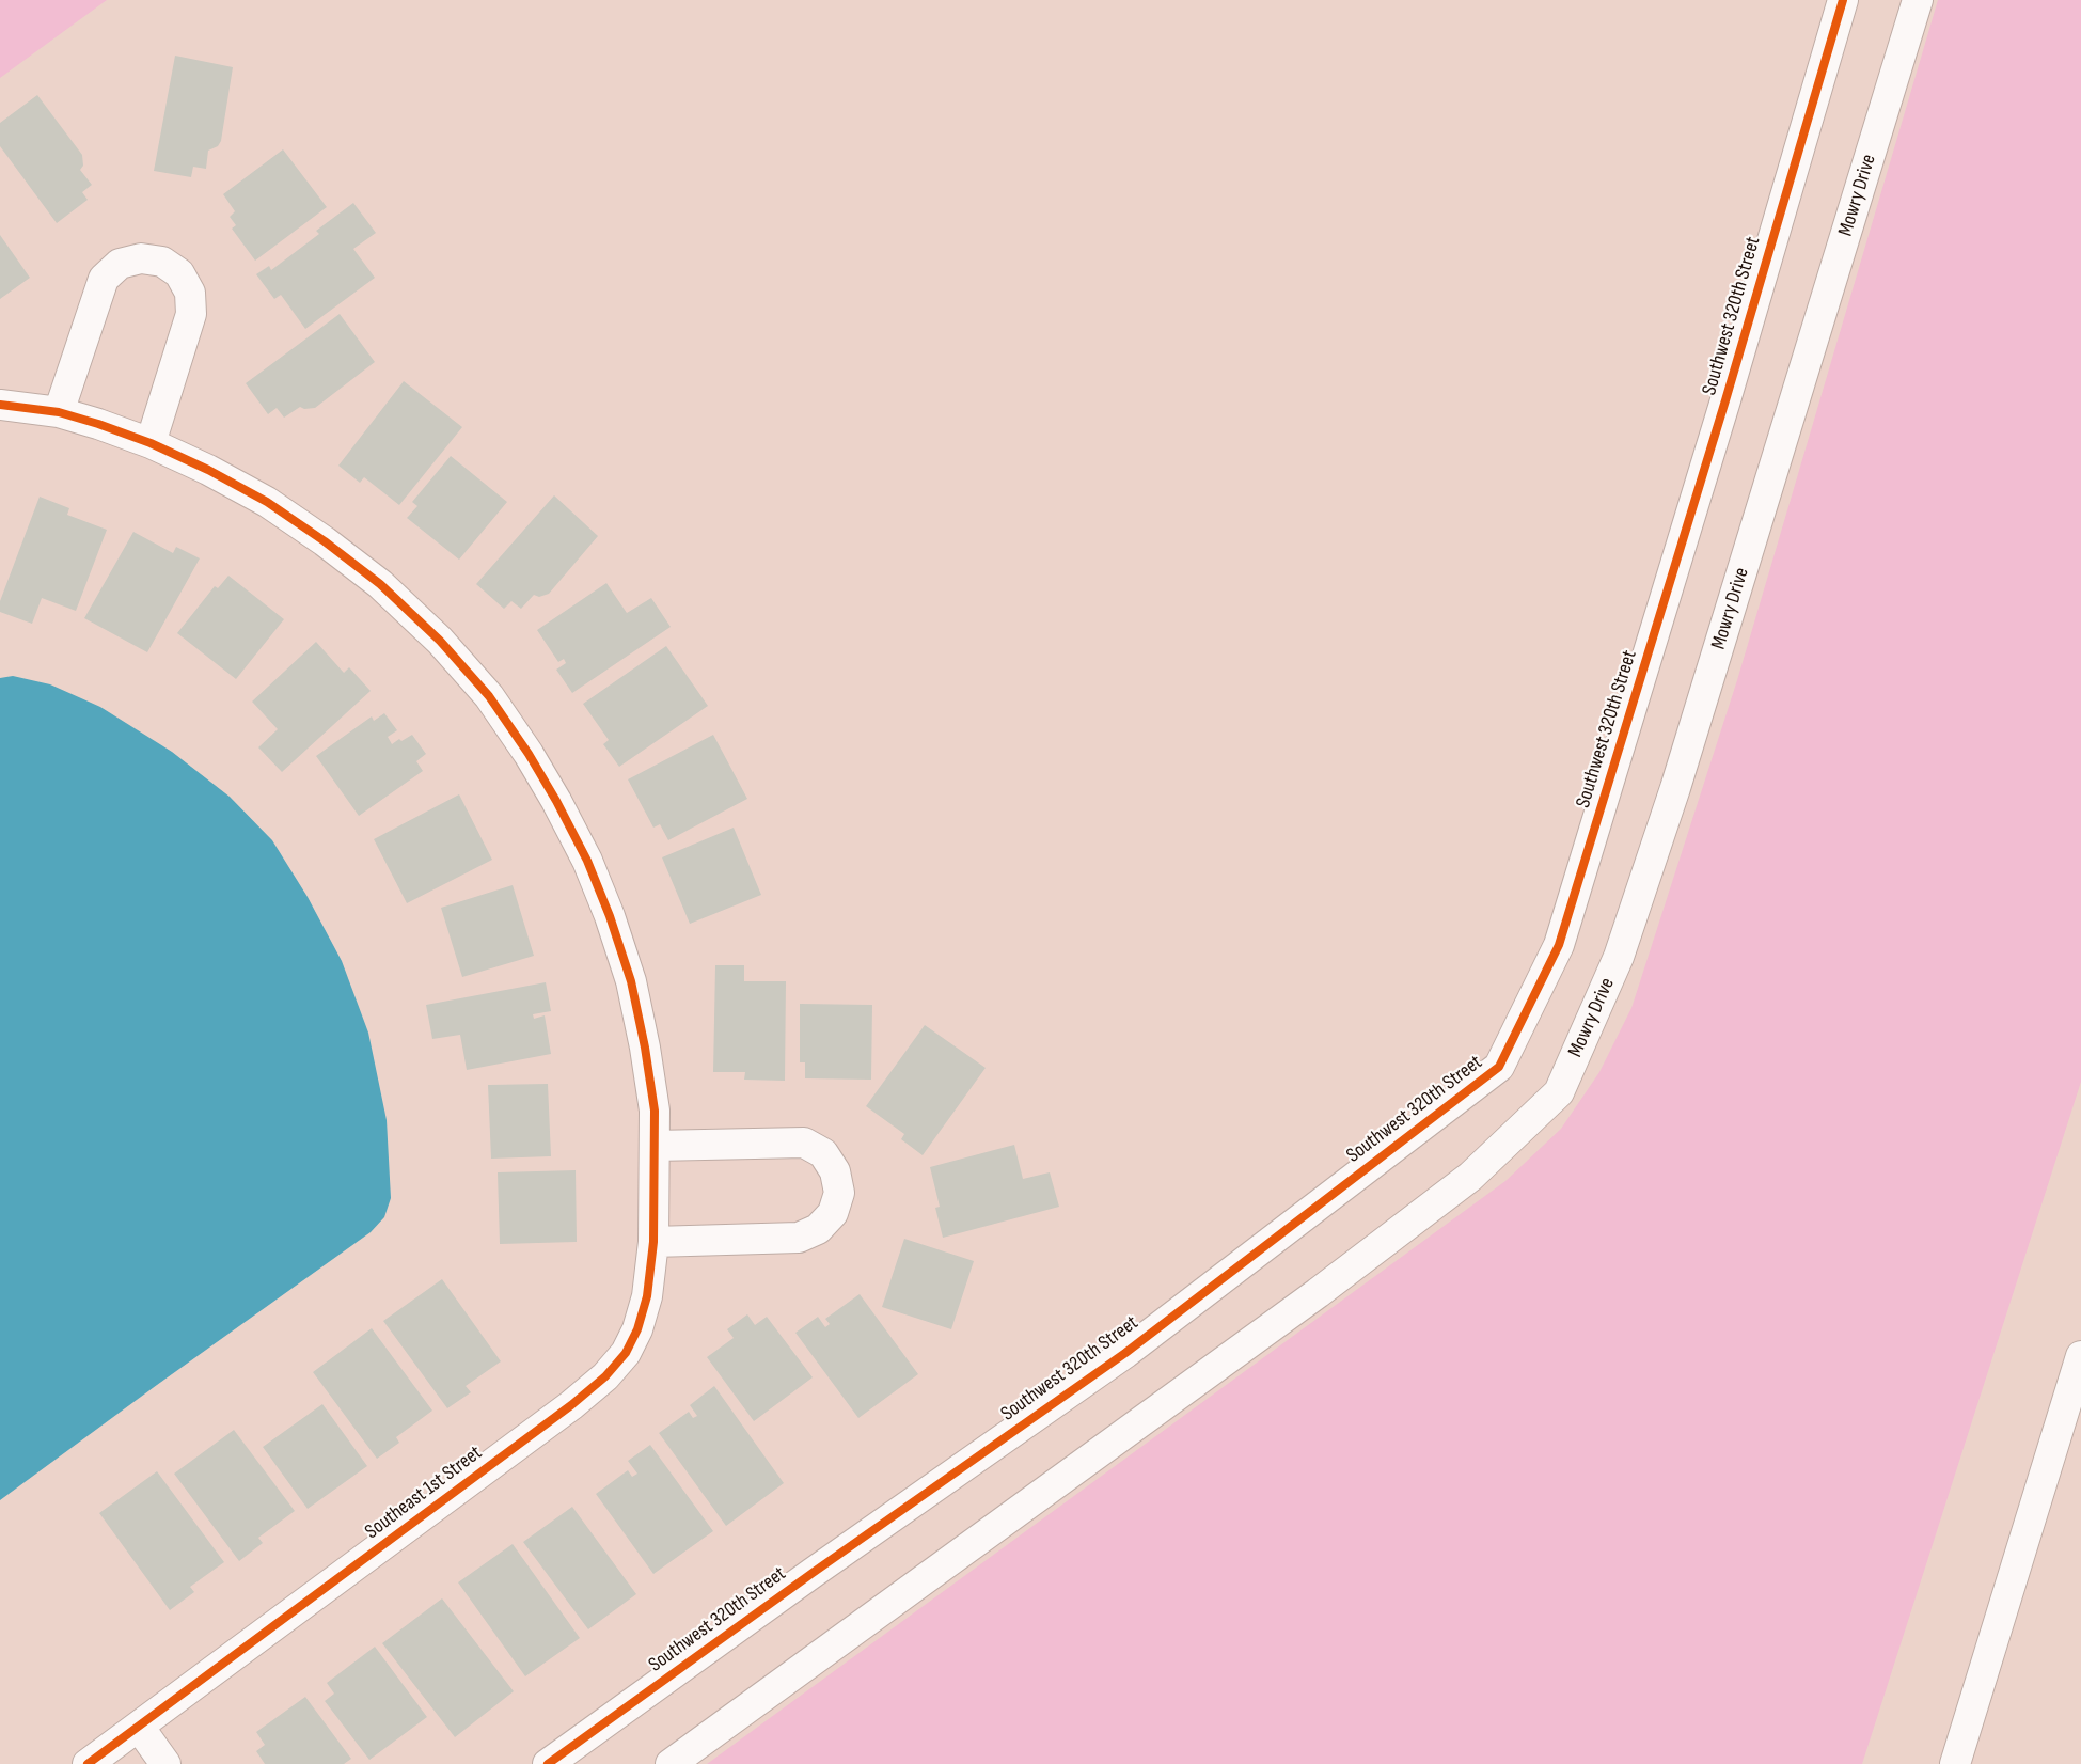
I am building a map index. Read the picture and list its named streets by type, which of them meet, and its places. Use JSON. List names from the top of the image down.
{
  "streets": {
    "main road": ["Mowry Drive", "Southwest 320th Street", "Southeast 1st Street"]
  }
}
